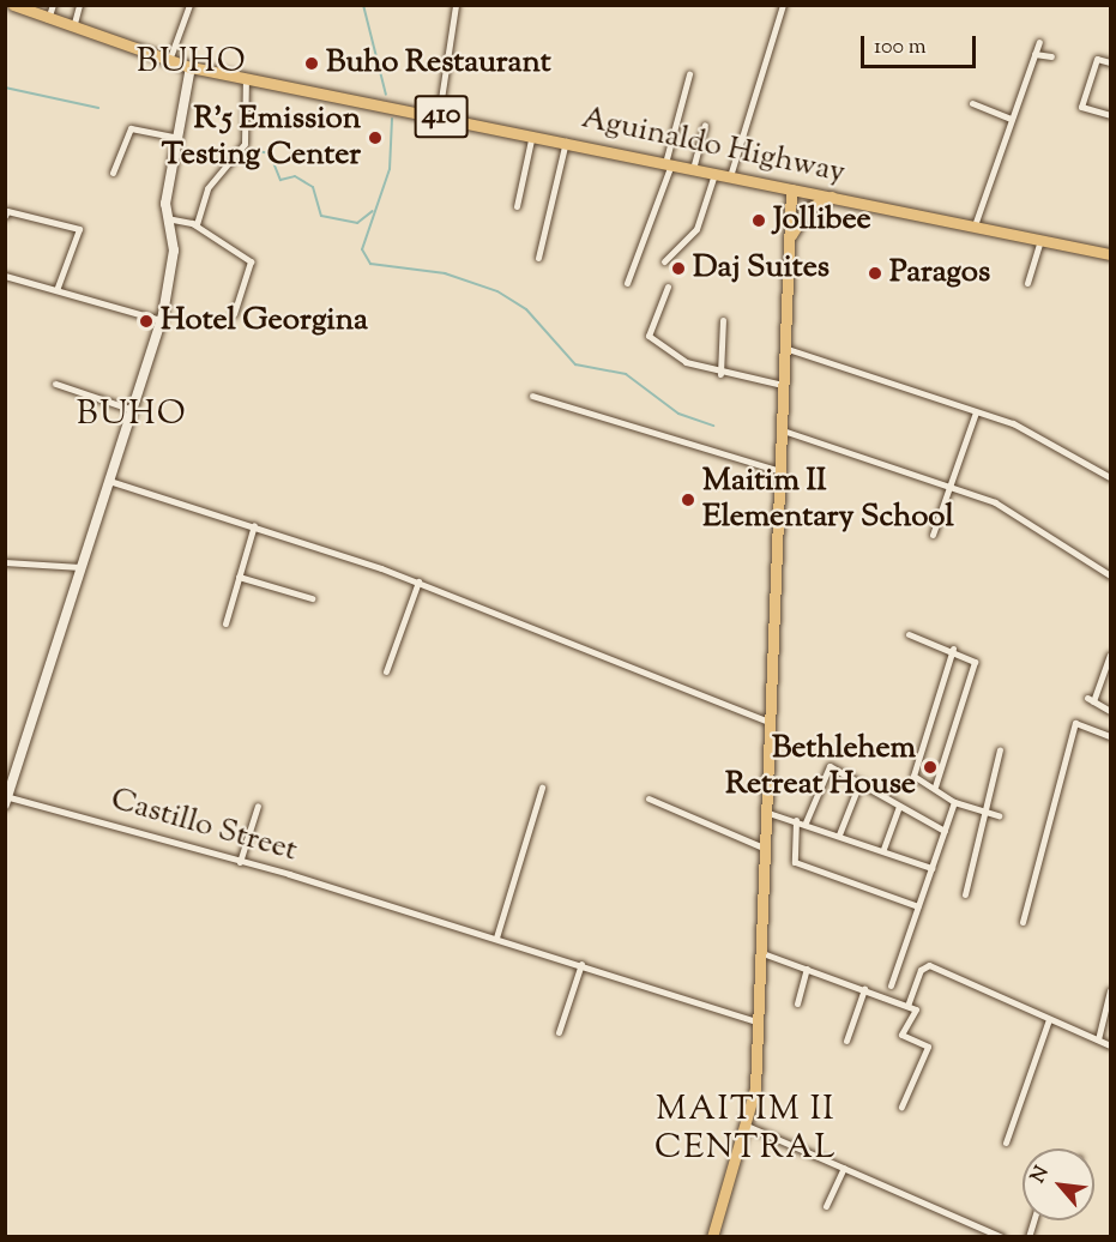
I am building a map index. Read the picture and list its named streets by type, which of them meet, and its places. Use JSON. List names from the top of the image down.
{
  "streets": {
    "main road": ["410", "Aguinaldo Highway"],
    "street": ["Castillo Street"]
  },
  "districts": ["BUHO", "BUHO", "MAITIM II CENTRAL"],
  "places": [
    "Buho Restaurant",
    "R'5 Emission Testing Center",
    "Jollibee",
    "Daj Suites",
    "Paragos",
    "Hotel Georgina",
    "Maitim II Elementary School",
    "Bethlehem Retreat House"
  ],
  "scale_bar": "100 m",
  "north": "top left"
}
